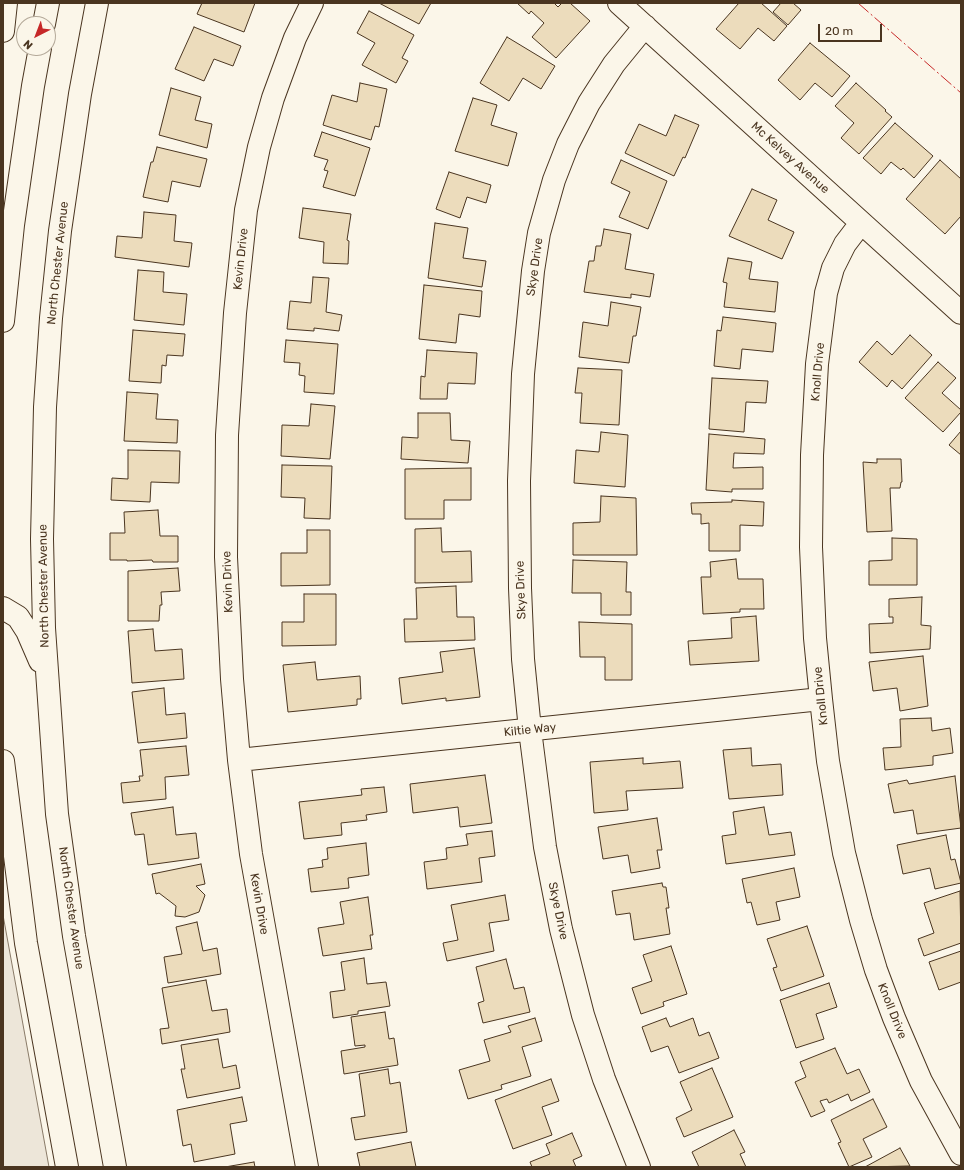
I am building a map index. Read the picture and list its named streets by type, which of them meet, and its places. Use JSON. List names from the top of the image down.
{
  "streets": {
    "street": [
      "Mc Kelvey Avenue",
      "Kevin Drive",
      "North Chester Avenue",
      "Skye Drive",
      "Knoll Drive",
      "Kiltie Way"
    ]
  },
  "crossings": [
    ["Mc Kelvey Avenue", "Skye Drive"],
    ["Mc Kelvey Avenue", "Knoll Drive"],
    ["Kevin Drive", "Kiltie Way"],
    ["Skye Drive", "Kiltie Way"],
    ["Knoll Drive", "Kiltie Way"]
  ],
  "scale_bar": "20 m",
  "north": "bottom left"
}
